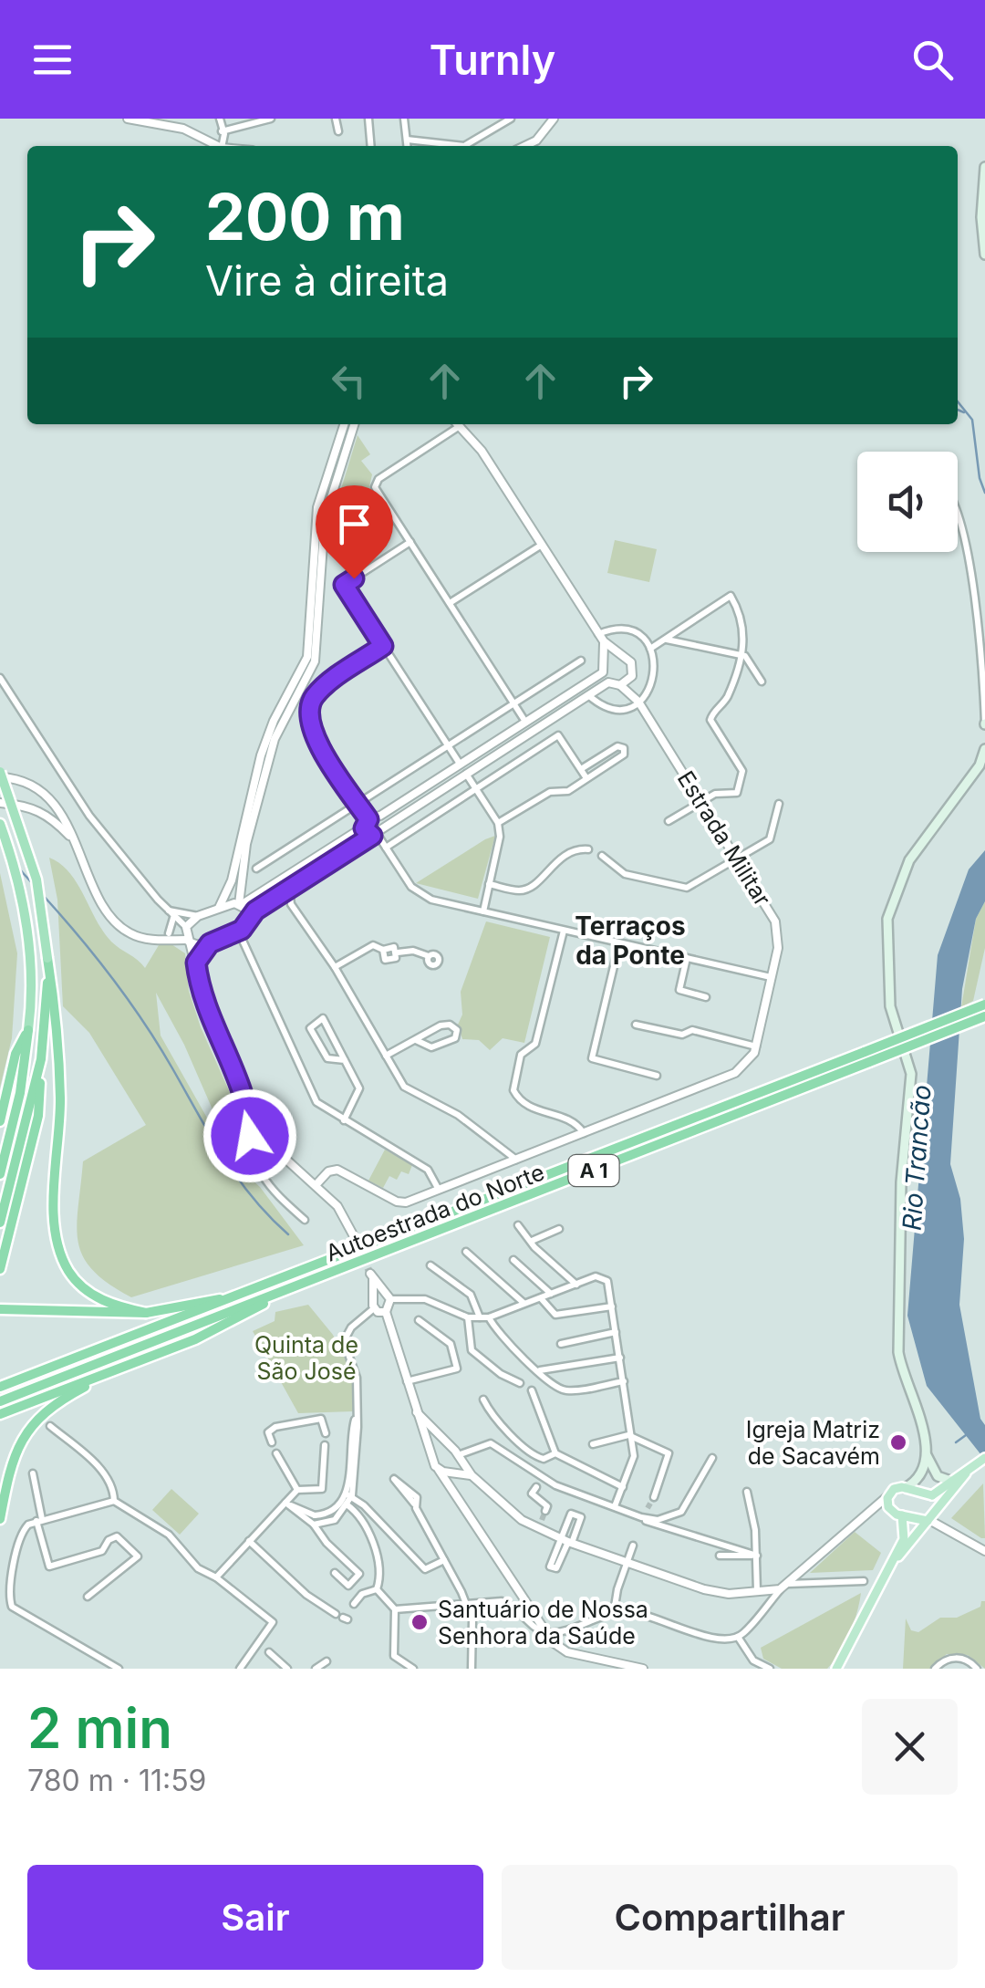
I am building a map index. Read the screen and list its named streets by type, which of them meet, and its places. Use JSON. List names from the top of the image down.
{
  "streets": {
    "highway": ["A 1", "Autoestrada do Norte"],
    "street": ["Estrada Militar"]
  },
  "districts": ["Terraços da Ponte"],
  "water": ["Rio Trancão"],
  "parks": ["Quinta de São José"],
  "places": ["Igreja Matriz de Sacavém", "Santuário de Nossa Senhora da Saúde"],
  "page": {
    "header": "Turnly",
    "turn": ["200 m", "Vire à direita"],
    "heading": ["2 min", "780 m · 11:59"],
    "buttons": ["Sair", "Compartilhar"]
  }
}
